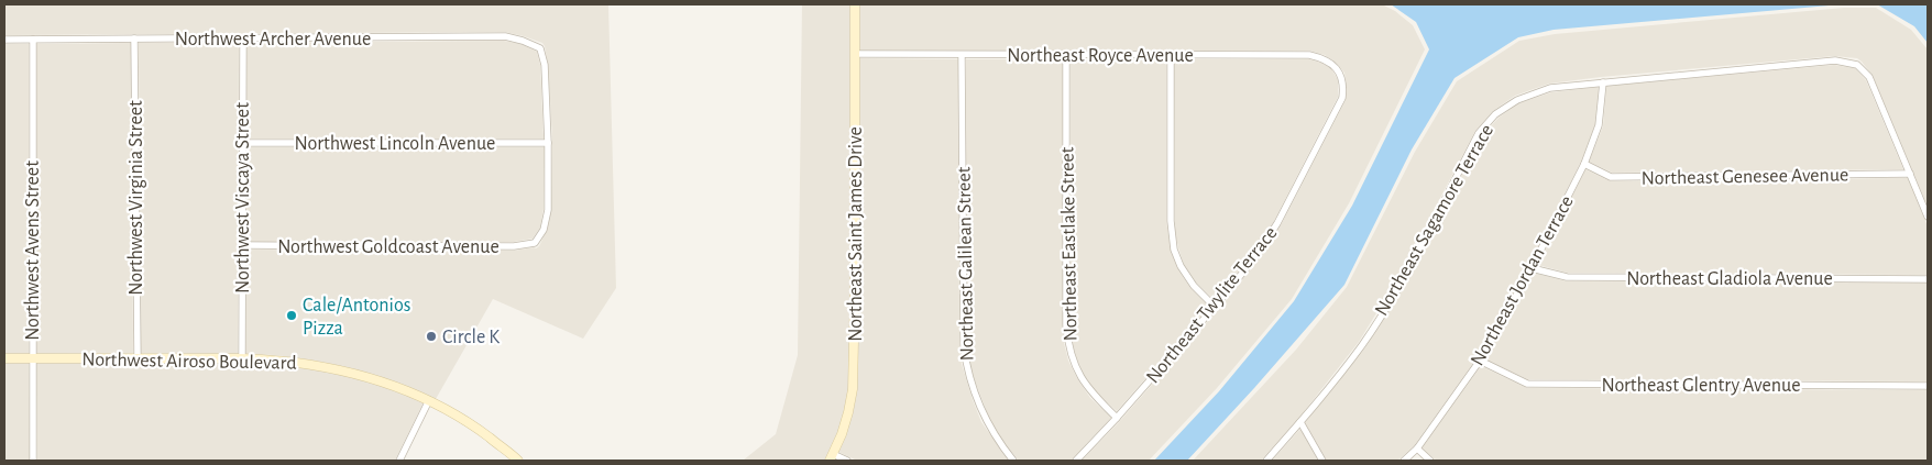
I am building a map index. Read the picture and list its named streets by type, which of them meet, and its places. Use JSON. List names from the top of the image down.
{
  "streets": {
    "main road": ["Northeast Saint James Drive", "Northwest Airoso Boulevard"],
    "street": [
      "Northwest Archer Avenue",
      "Northeast Royce Avenue",
      "Northwest Lincoln Avenue",
      "Northeast Genesee Avenue",
      "Northwest Virginia Street",
      "Northwest Viscaya Street",
      "Northeast Sagamore Terrace",
      "Northeast Eastlake Street",
      "Northwest Goldcoast Avenue",
      "Northwest Avens Street",
      "Northeast Galilean Street",
      "Northeast Gladiola Avenue",
      "Northeast Jordan Terrace",
      "Northeast Twylite Terrace",
      "Northeast Glentry Avenue"
    ]
  },
  "crossings": [
    ["Northwest Archer Avenue", "Northwest Lincoln Avenue"],
    ["Northwest Archer Avenue", "Northwest Virginia Street"],
    ["Northwest Archer Avenue", "Northwest Viscaya Street"],
    ["Northwest Archer Avenue", "Northwest Goldcoast Avenue"],
    ["Northwest Archer Avenue", "Northwest Avens Street"],
    ["Northeast Royce Avenue", "Northeast Saint James Drive"],
    ["Northeast Royce Avenue", "Northeast Eastlake Street"],
    ["Northeast Royce Avenue", "Northeast Galilean Street"],
    ["Northeast Royce Avenue", "Northeast Twylite Terrace"],
    ["Northwest Lincoln Avenue", "Northwest Viscaya Street"],
    ["Northwest Lincoln Avenue", "Northwest Goldcoast Avenue"],
    ["Northeast Genesee Avenue", "Northeast Sagamore Terrace"],
    ["Northeast Genesee Avenue", "Northeast Jordan Terrace"],
    ["Northwest Virginia Street", "Northwest Airoso Boulevard"],
    ["Northwest Viscaya Street", "Northwest Goldcoast Avenue"],
    ["Northwest Viscaya Street", "Northwest Airoso Boulevard"],
    ["Northeast Sagamore Terrace", "Northeast Jordan Terrace"],
    ["Northeast Eastlake Street", "Northeast Twylite Terrace"],
    ["Northwest Avens Street", "Northwest Airoso Boulevard"],
    ["Northeast Gladiola Avenue", "Northeast Jordan Terrace"],
    ["Northeast Jordan Terrace", "Northeast Glentry Avenue"]
  ],
  "places": ["Cale/Antonios Pizza", "Circle K"]
}
